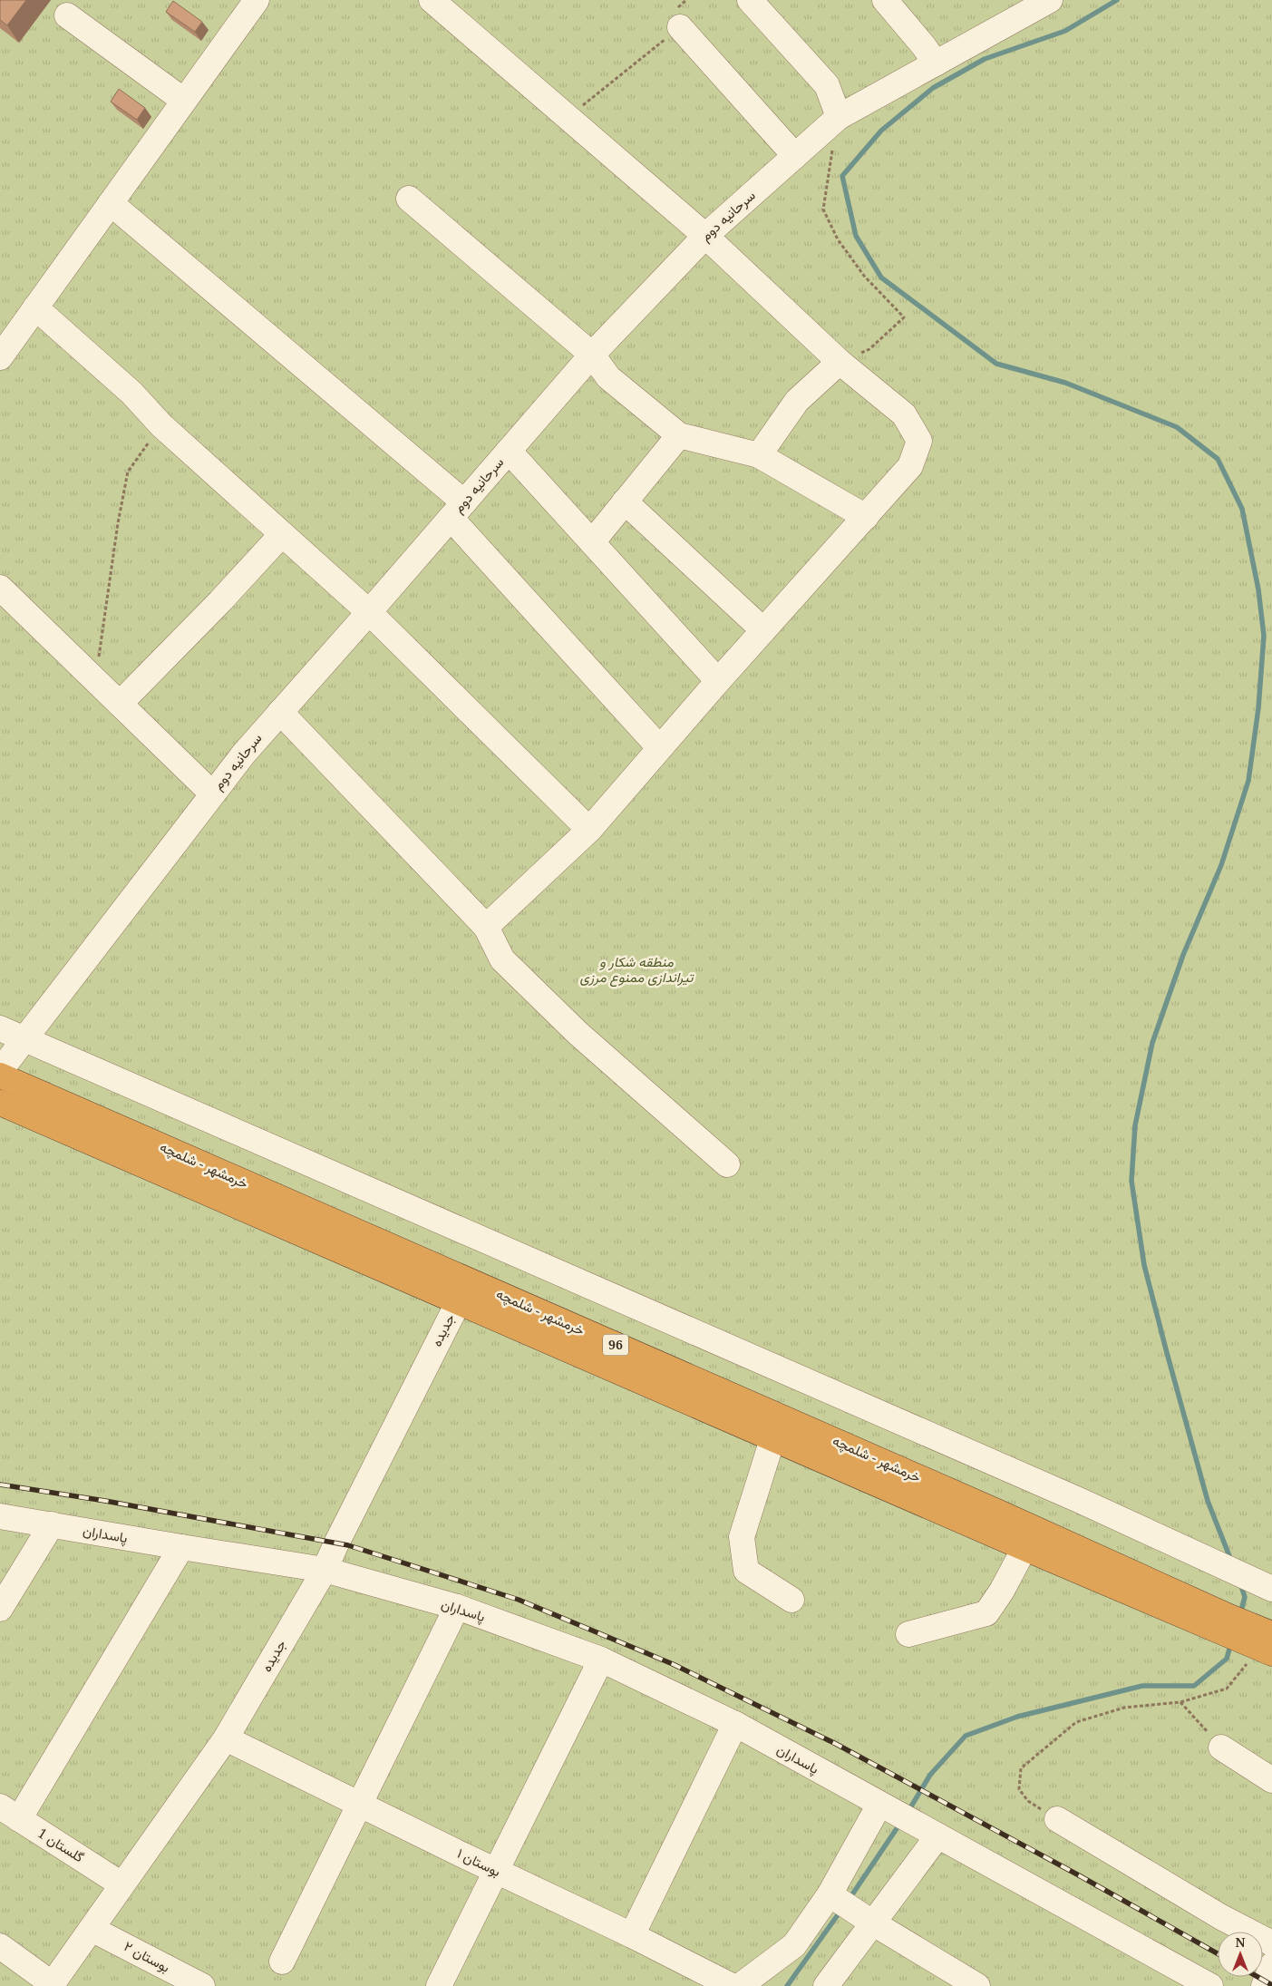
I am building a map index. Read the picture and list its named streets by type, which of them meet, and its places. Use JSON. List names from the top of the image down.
{
  "streets": {
    "highway": ["خرمشهر - شلمچه", "96"],
    "street": [
      "سرحانیه دوم",
      "جدیده",
      "پاسداران",
      "گلستان 1",
      "بوستان ۱",
      "بوستان ۲"
    ]
  },
  "crossings": [
    ["خرمشهر - شلمچه", "جدیده"],
    ["جدیده", "پاسداران"],
    ["جدیده", "گلستان 1"],
    ["جدیده", "بوستان ۱"],
    ["جدیده", "بوستان ۲"]
  ],
  "parks": ["منطقه شکار و تیراندازی ممنوع مرزی"],
  "north": "top"
}
